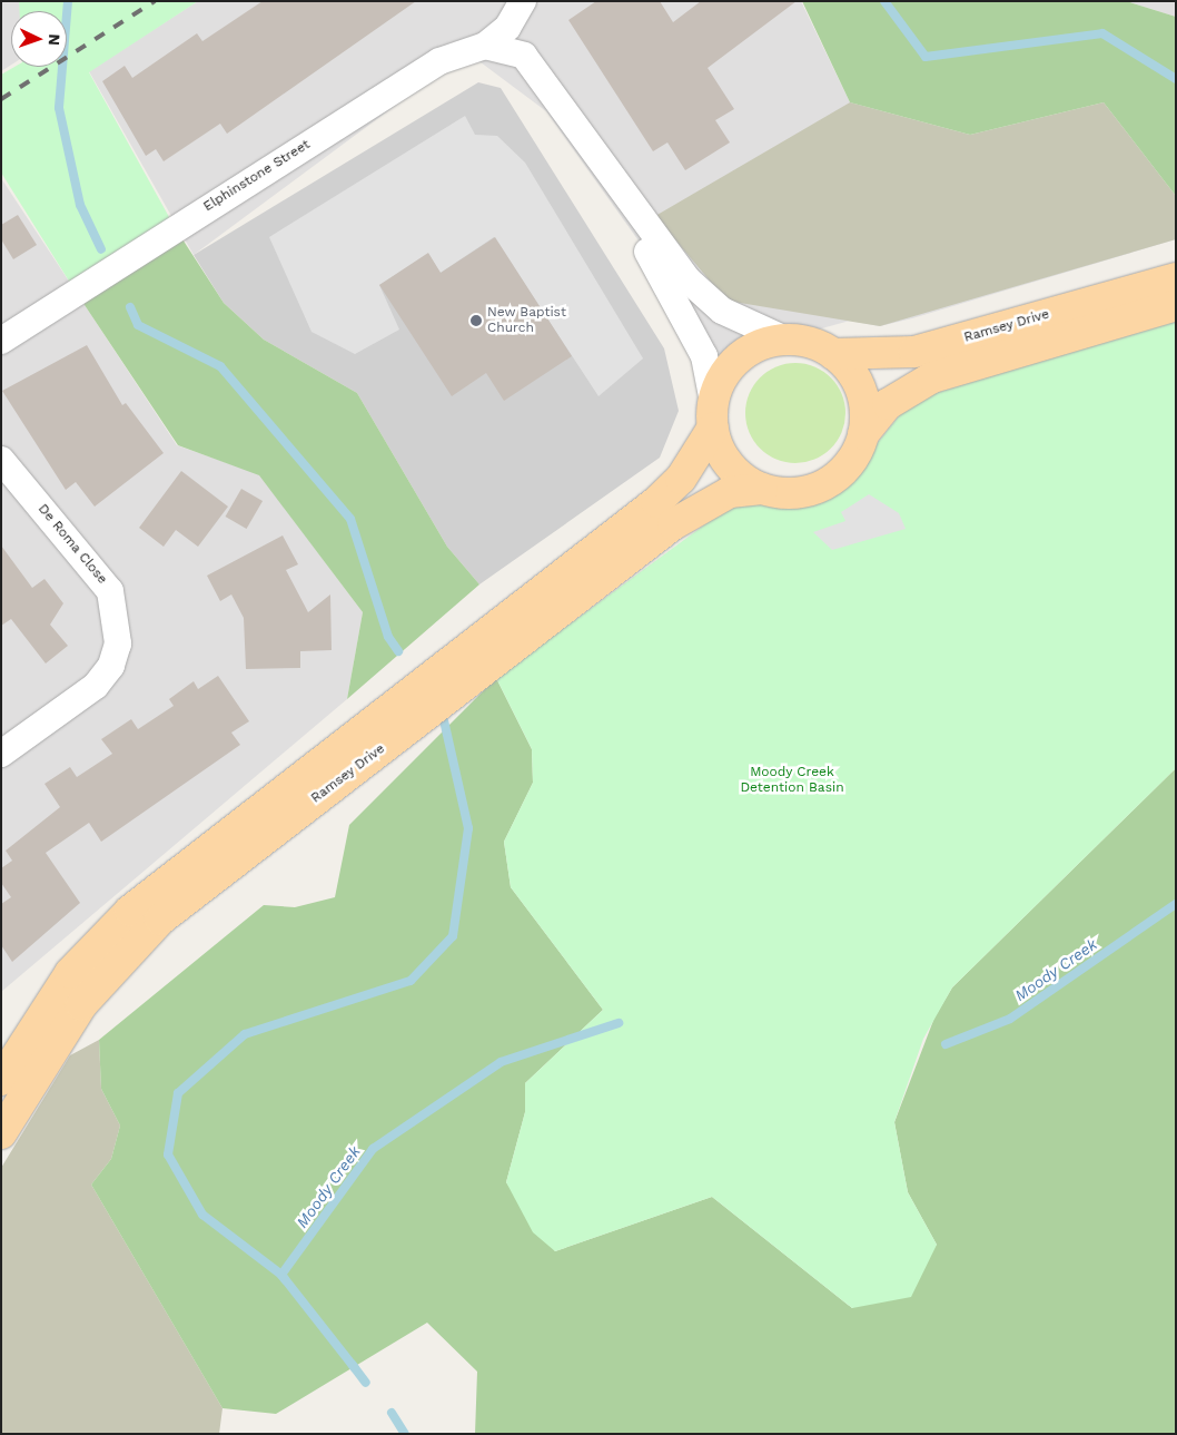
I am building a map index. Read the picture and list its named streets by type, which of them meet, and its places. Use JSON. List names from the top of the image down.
{
  "streets": {
    "main road": ["Ramsey Drive"],
    "street": ["Elphinstone Street", "De Roma Close"]
  },
  "water": ["Moody Creek"],
  "parks": ["Moody Creek Detention Basin"],
  "places": ["New Baptist Church"],
  "north": "right"
}
